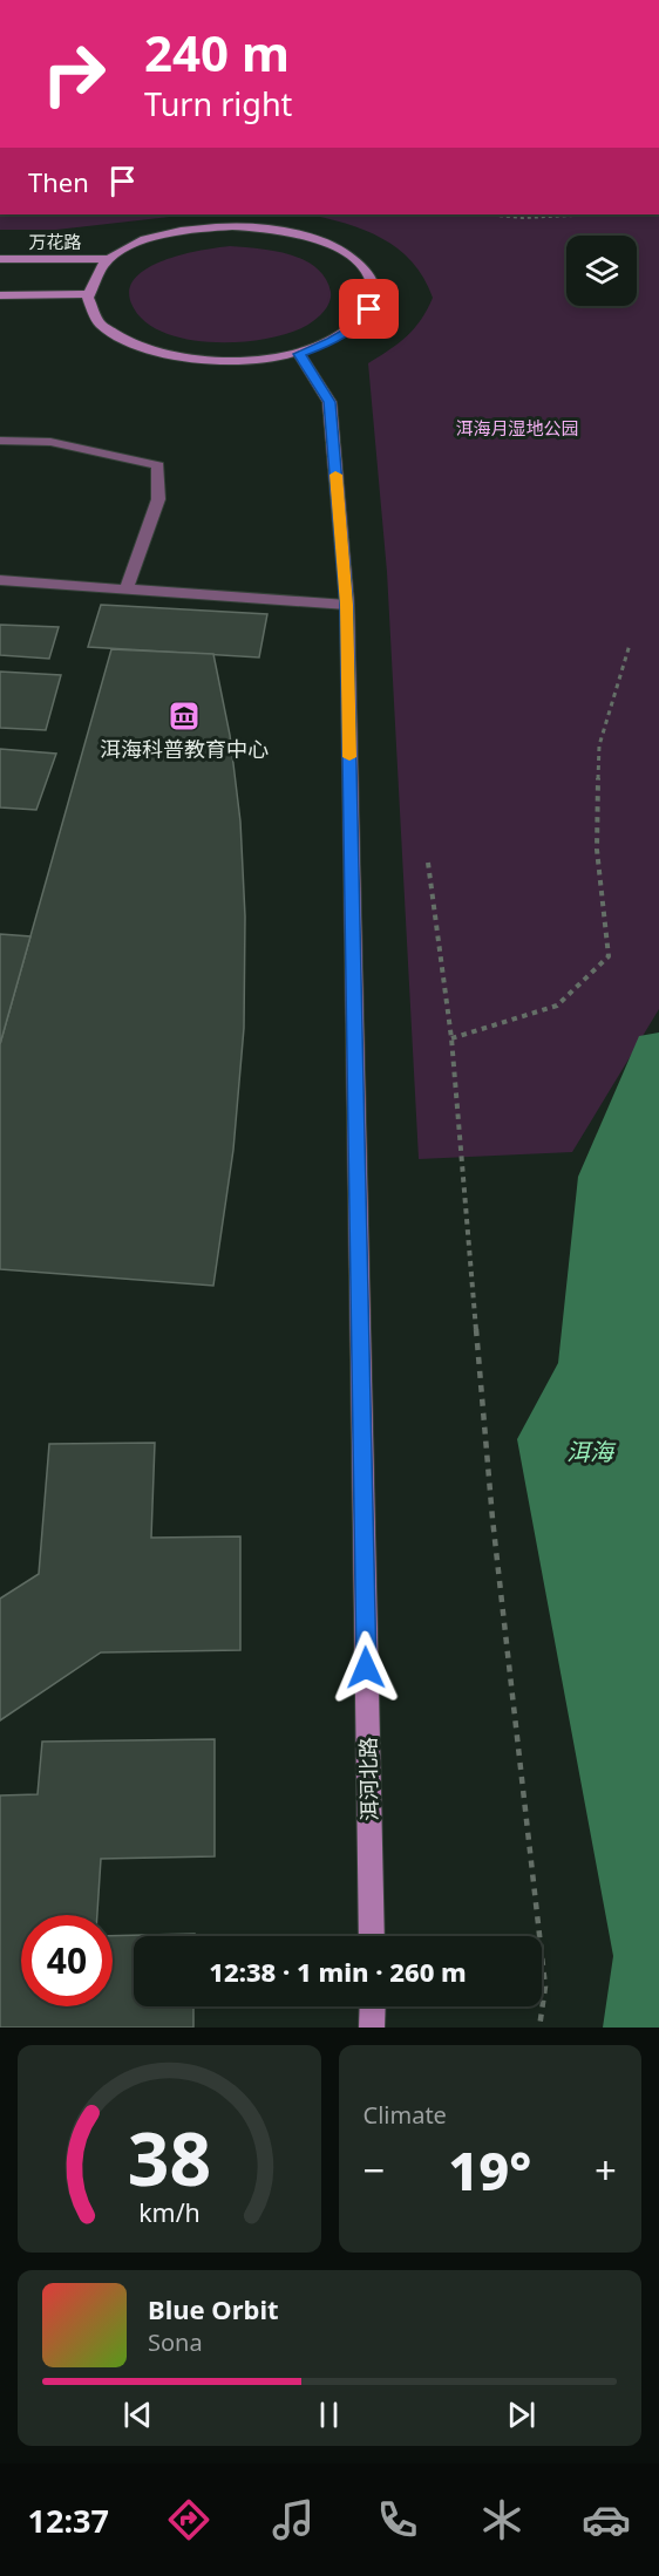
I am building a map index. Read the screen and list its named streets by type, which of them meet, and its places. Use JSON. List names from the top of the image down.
{
  "streets": {
    "street": ["万花路", "洱河北路"]
  },
  "water": ["洱海"],
  "parks": ["洱海月湿地公园"],
  "places": {
    "museum": ["洱海科普教育中心"]
  },
  "page": {
    "turn": ["240 m", "Turn right"],
    "then": "Then",
    "limit": "40",
    "trip": "12:38 · 1 min · 260 m",
    "tile": "Climate",
    "heat": ["−", "19°", "+"],
    "song": ["Blue Orbit", "Sona"],
    "tabs": "12:37",
    "gauge": ["38", "km/h"]
  }
}
